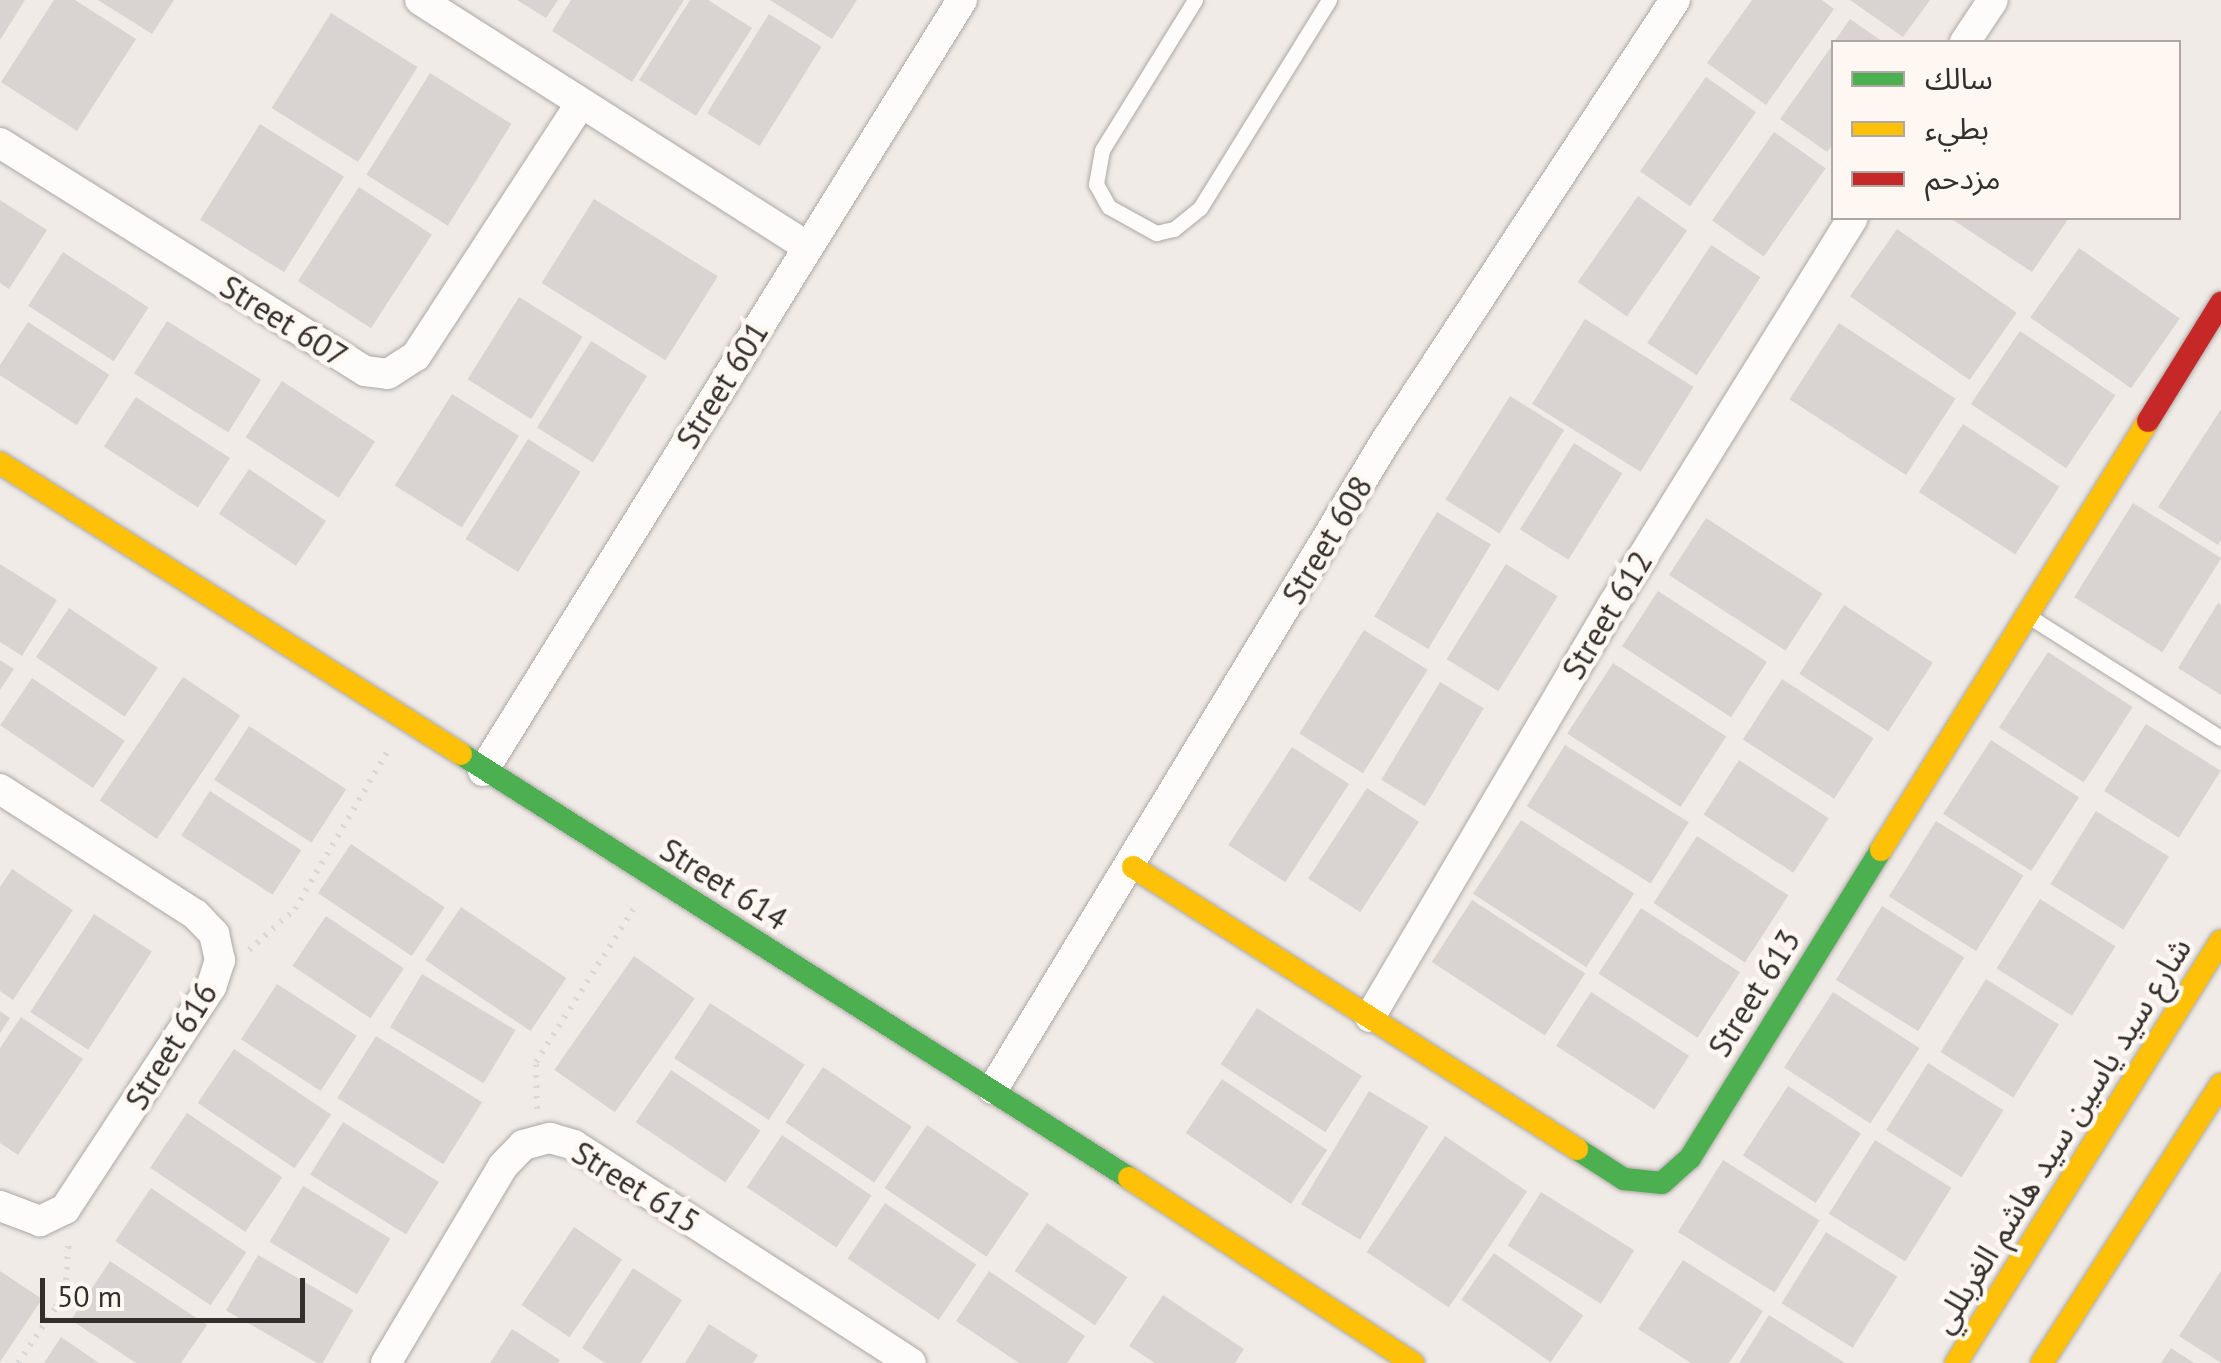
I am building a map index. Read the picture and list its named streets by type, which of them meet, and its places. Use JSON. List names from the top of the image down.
{
  "streets": {
    "street": [
      "Street 607",
      "Street 601",
      "Street 608",
      "Street 612",
      "Street 614",
      "Street 613",
      "Street 616",
      "شارع سيد ياسين سيد هاشم الغربللي",
      "Street 615"
    ]
  },
  "crossings": [
    ["Street 601", "Street 614"],
    ["Street 608", "Street 614"],
    ["Street 608", "Street 613"],
    ["Street 612", "Street 613"]
  ],
  "legend": ["سالك", "بطيء", "مزدحم"],
  "scale_bar": "50 m"
}
